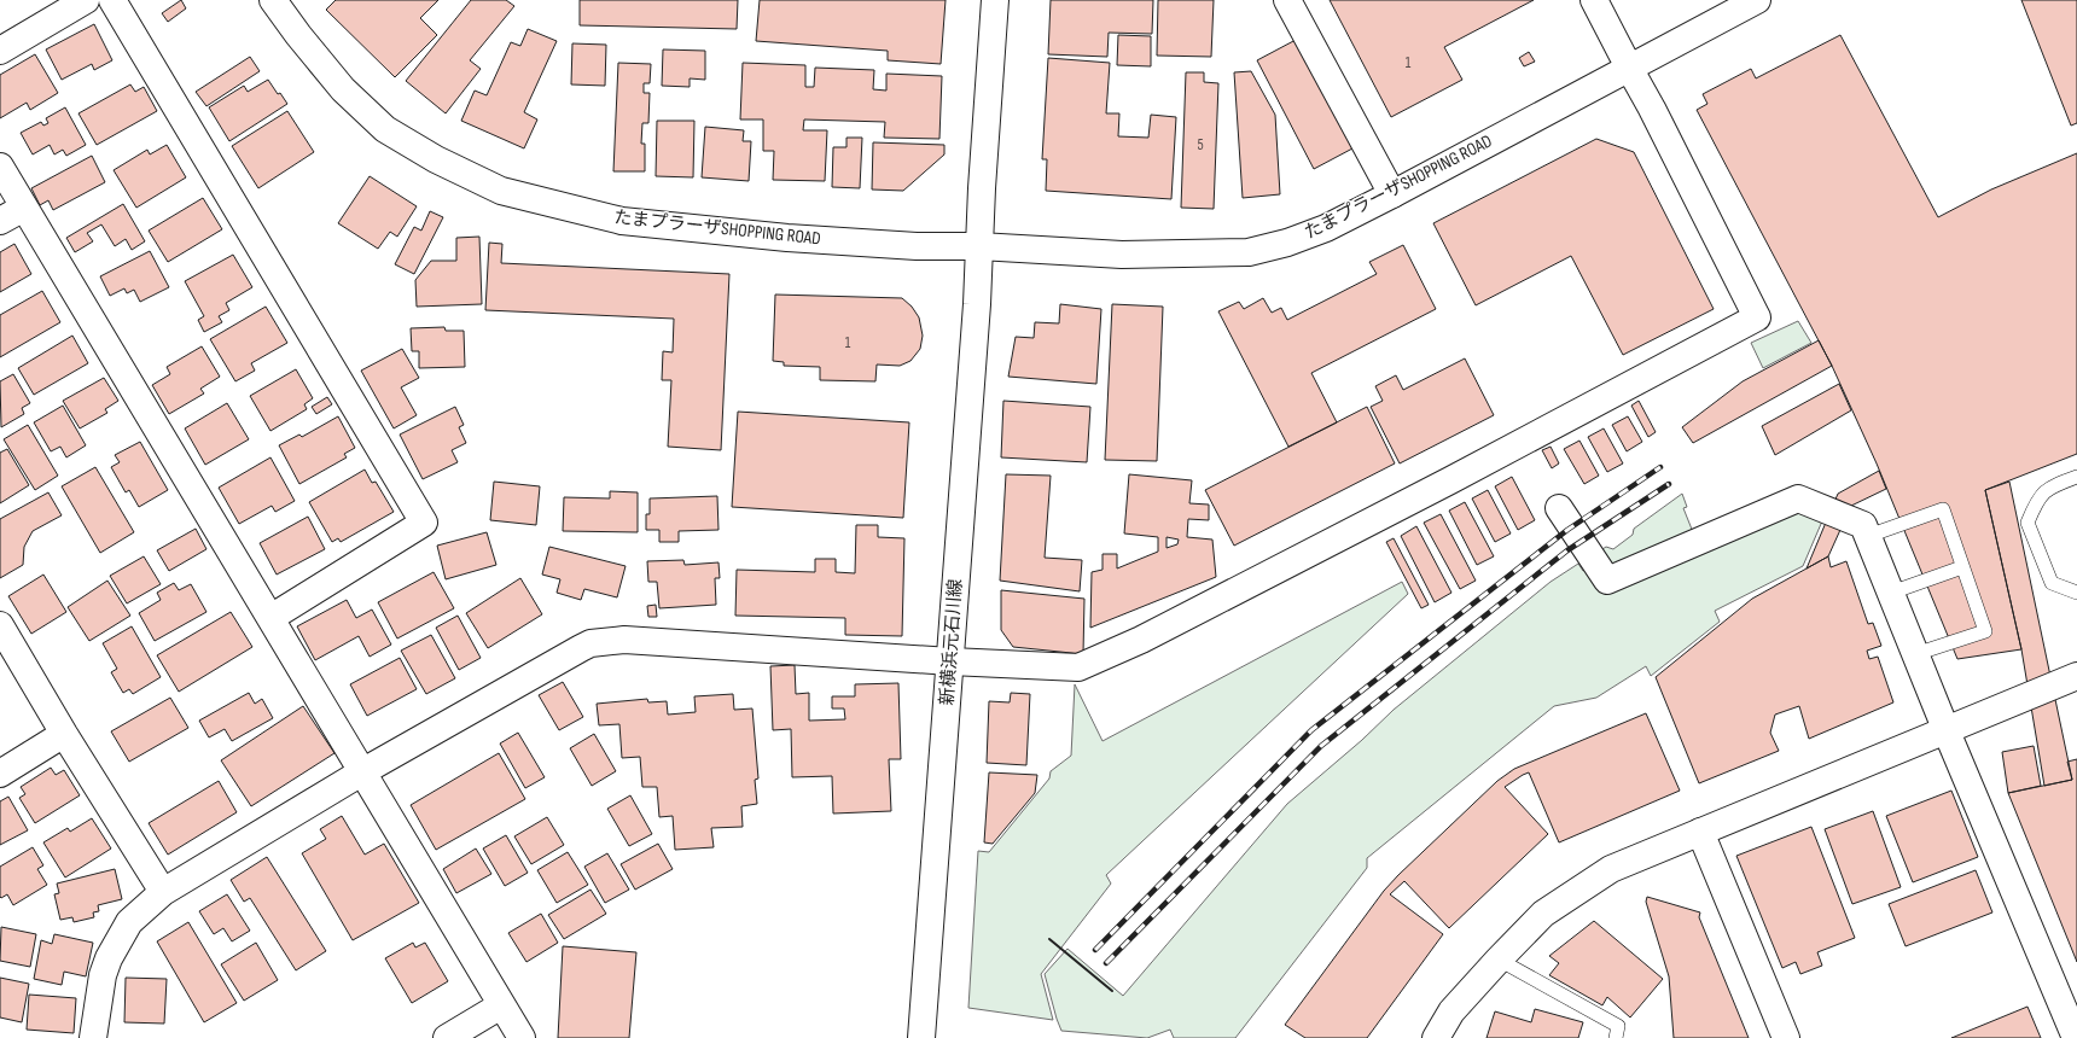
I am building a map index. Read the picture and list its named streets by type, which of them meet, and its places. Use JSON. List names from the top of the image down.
{
  "streets": {
    "street": ["たまプラーザSHOPPING ROAD", "新横浜元石川線"]
  },
  "crossings": [
    ["たまプラーザSHOPPING ROAD", "新横浜元石川線"]
  ],
  "house_numbers": ["1", "5", "1"]
}
